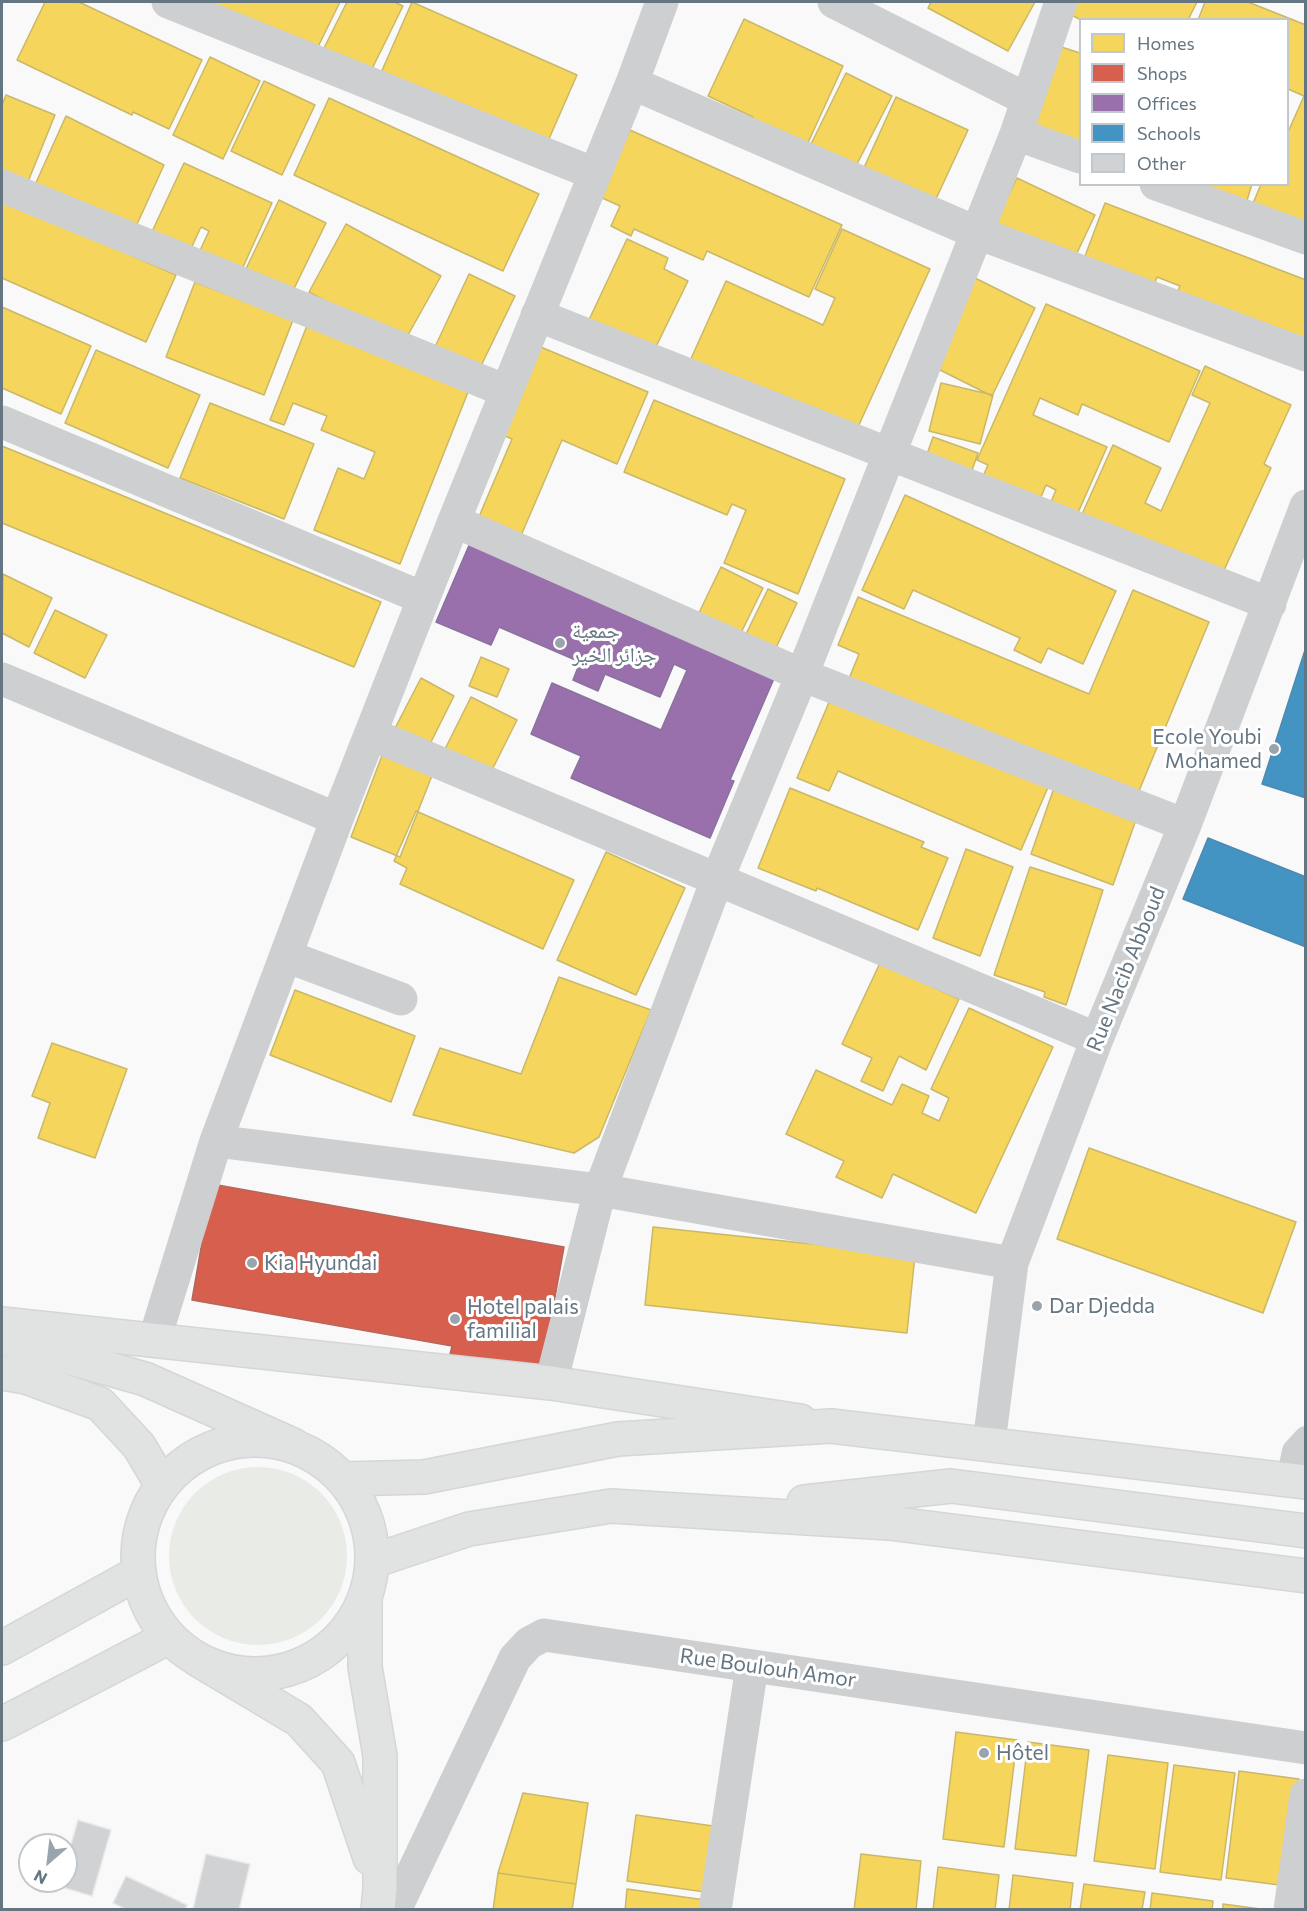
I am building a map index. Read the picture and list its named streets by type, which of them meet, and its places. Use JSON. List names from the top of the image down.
{
  "streets": {
    "street": ["Rue Nacib Abboud", "Rue Boulouh Amor"]
  },
  "places": [
    "جمعية جزائر الخير",
    "Ecole Youbi Mohamed",
    "Kia Hyundai",
    "Dar Djedda",
    "Hotel palais familial",
    "Hôtel"
  ],
  "legend": [
    "Homes",
    "Shops",
    "Offices",
    "Schools",
    "Other"
  ],
  "north": "bottom left"
}
